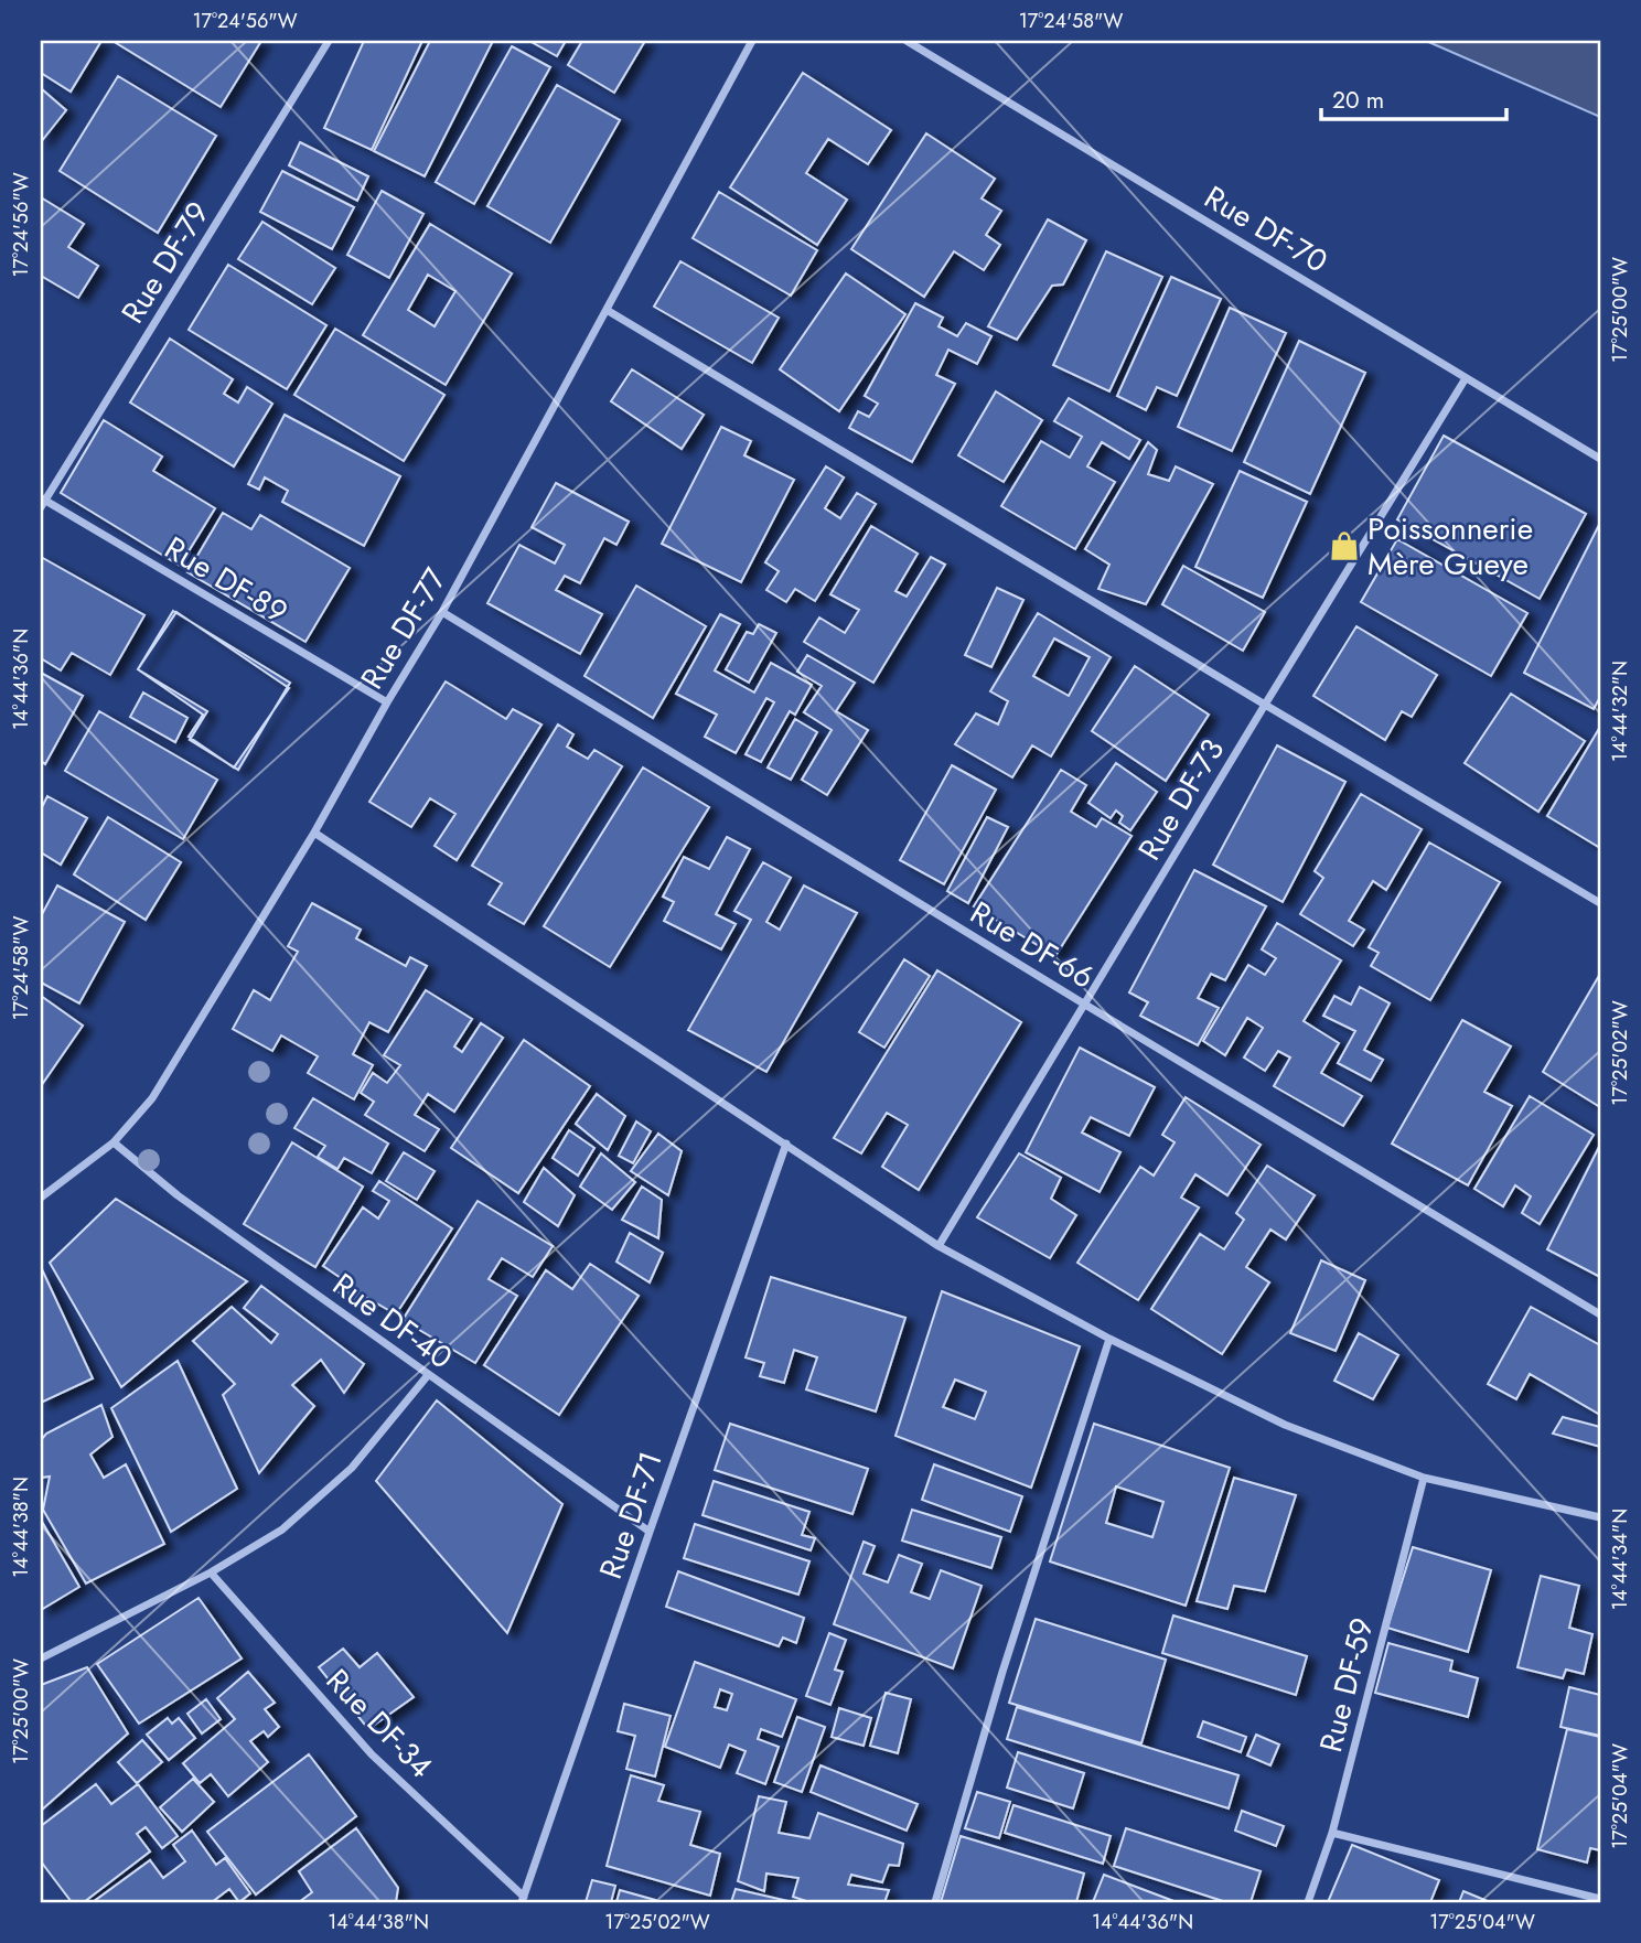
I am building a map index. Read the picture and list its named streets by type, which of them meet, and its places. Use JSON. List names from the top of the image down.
{
  "streets": {
    "street": [
      "Rue DF-70",
      "Rue DF-79",
      "Rue DF-89",
      "Rue DF-77",
      "Rue DF-73",
      "Rue DF-66",
      "Rue DF-40",
      "Rue DF-71",
      "Rue DF-59",
      "Rue DF-34"
    ]
  },
  "crossings": [
    ["Rue DF-70", "Rue DF-73"],
    ["Rue DF-79", "Rue DF-89"],
    ["Rue DF-89", "Rue DF-77"],
    ["Rue DF-77", "Rue DF-66"],
    ["Rue DF-77", "Rue DF-40"],
    ["Rue DF-73", "Rue DF-66"],
    ["Rue DF-40", "Rue DF-71"],
    ["Rue DF-71", "Rue DF-34"]
  ],
  "places": {
    "shop": ["Poissonnerie Mère Gueye"]
  },
  "scale_bar": "20 m",
  "coordinates": [
    "17°24'56\"W",
    "17°24'58\"W",
    "17°25'00\"W",
    "14°44'36\"N",
    "14°44'32\"N",
    "17°25'02\"W",
    "14°44'38\"N",
    "14°44'34\"N",
    "17°25'04\"W"
  ]
}
